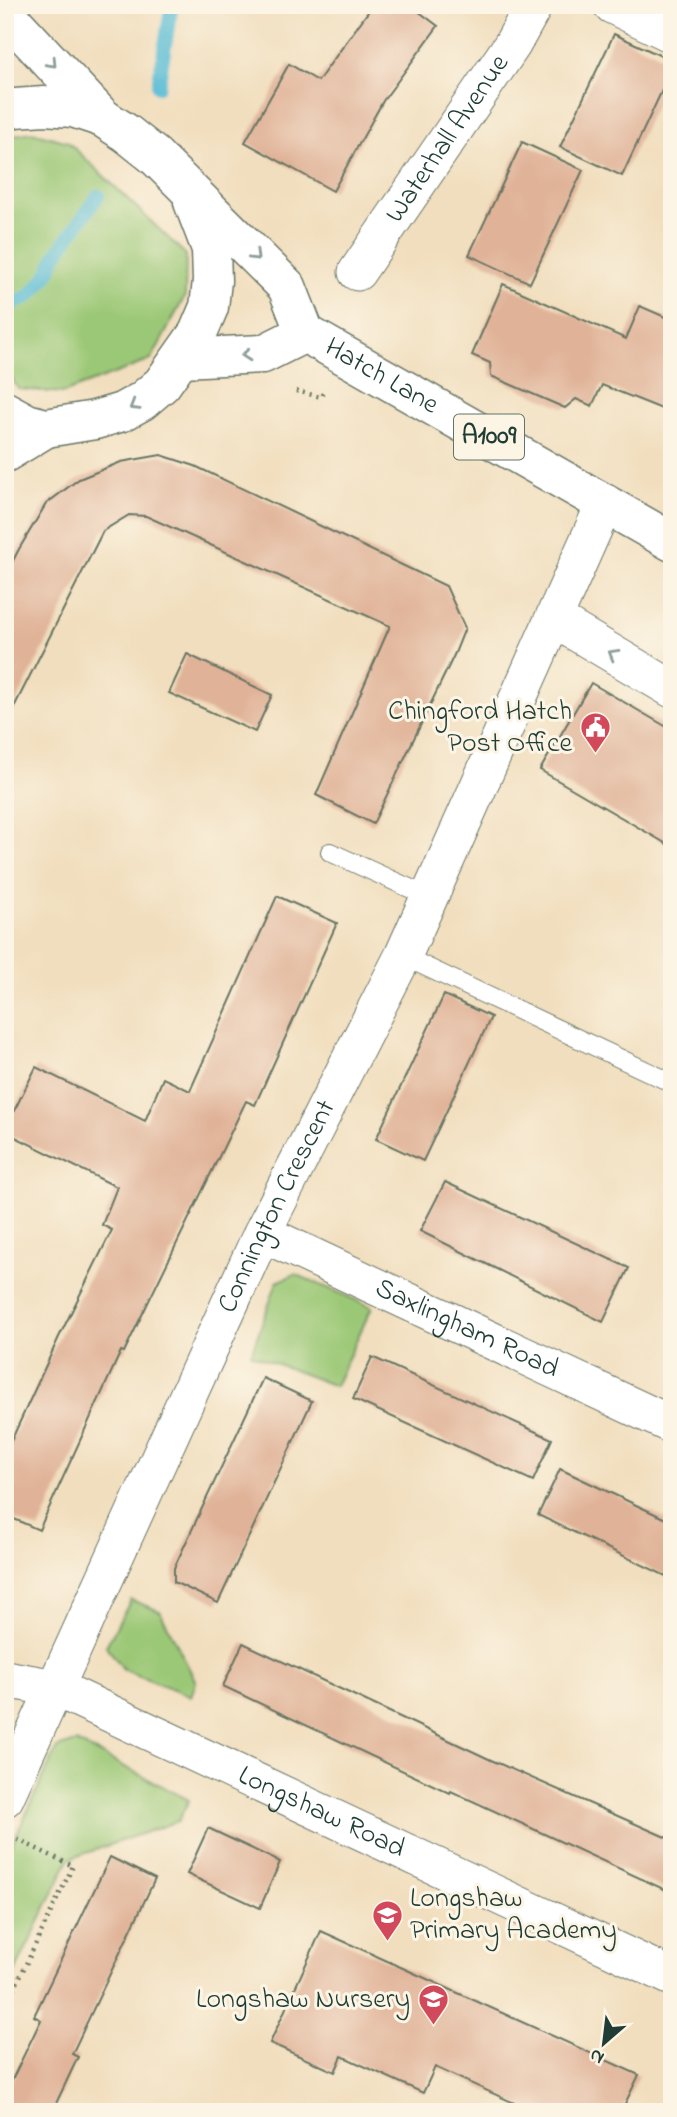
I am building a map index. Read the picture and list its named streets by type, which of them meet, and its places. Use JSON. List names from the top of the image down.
{
  "streets": {
    "main road": ["Hatch Lane", "A1009"],
    "street": [
      "Waterhall Avenue",
      "Connington Crescent",
      "Saxlingham Road",
      "Longshaw Road"
    ]
  },
  "crossings": [
    ["Connington Crescent", "Saxlingham Road"],
    ["Connington Crescent", "Longshaw Road"]
  ],
  "places": {
    "public building": ["Chingford Hatch Post Office"],
    "school or university": ["Longshaw Primary Academy", "Longshaw Nursery"]
  },
  "north": "bottom left"
}
